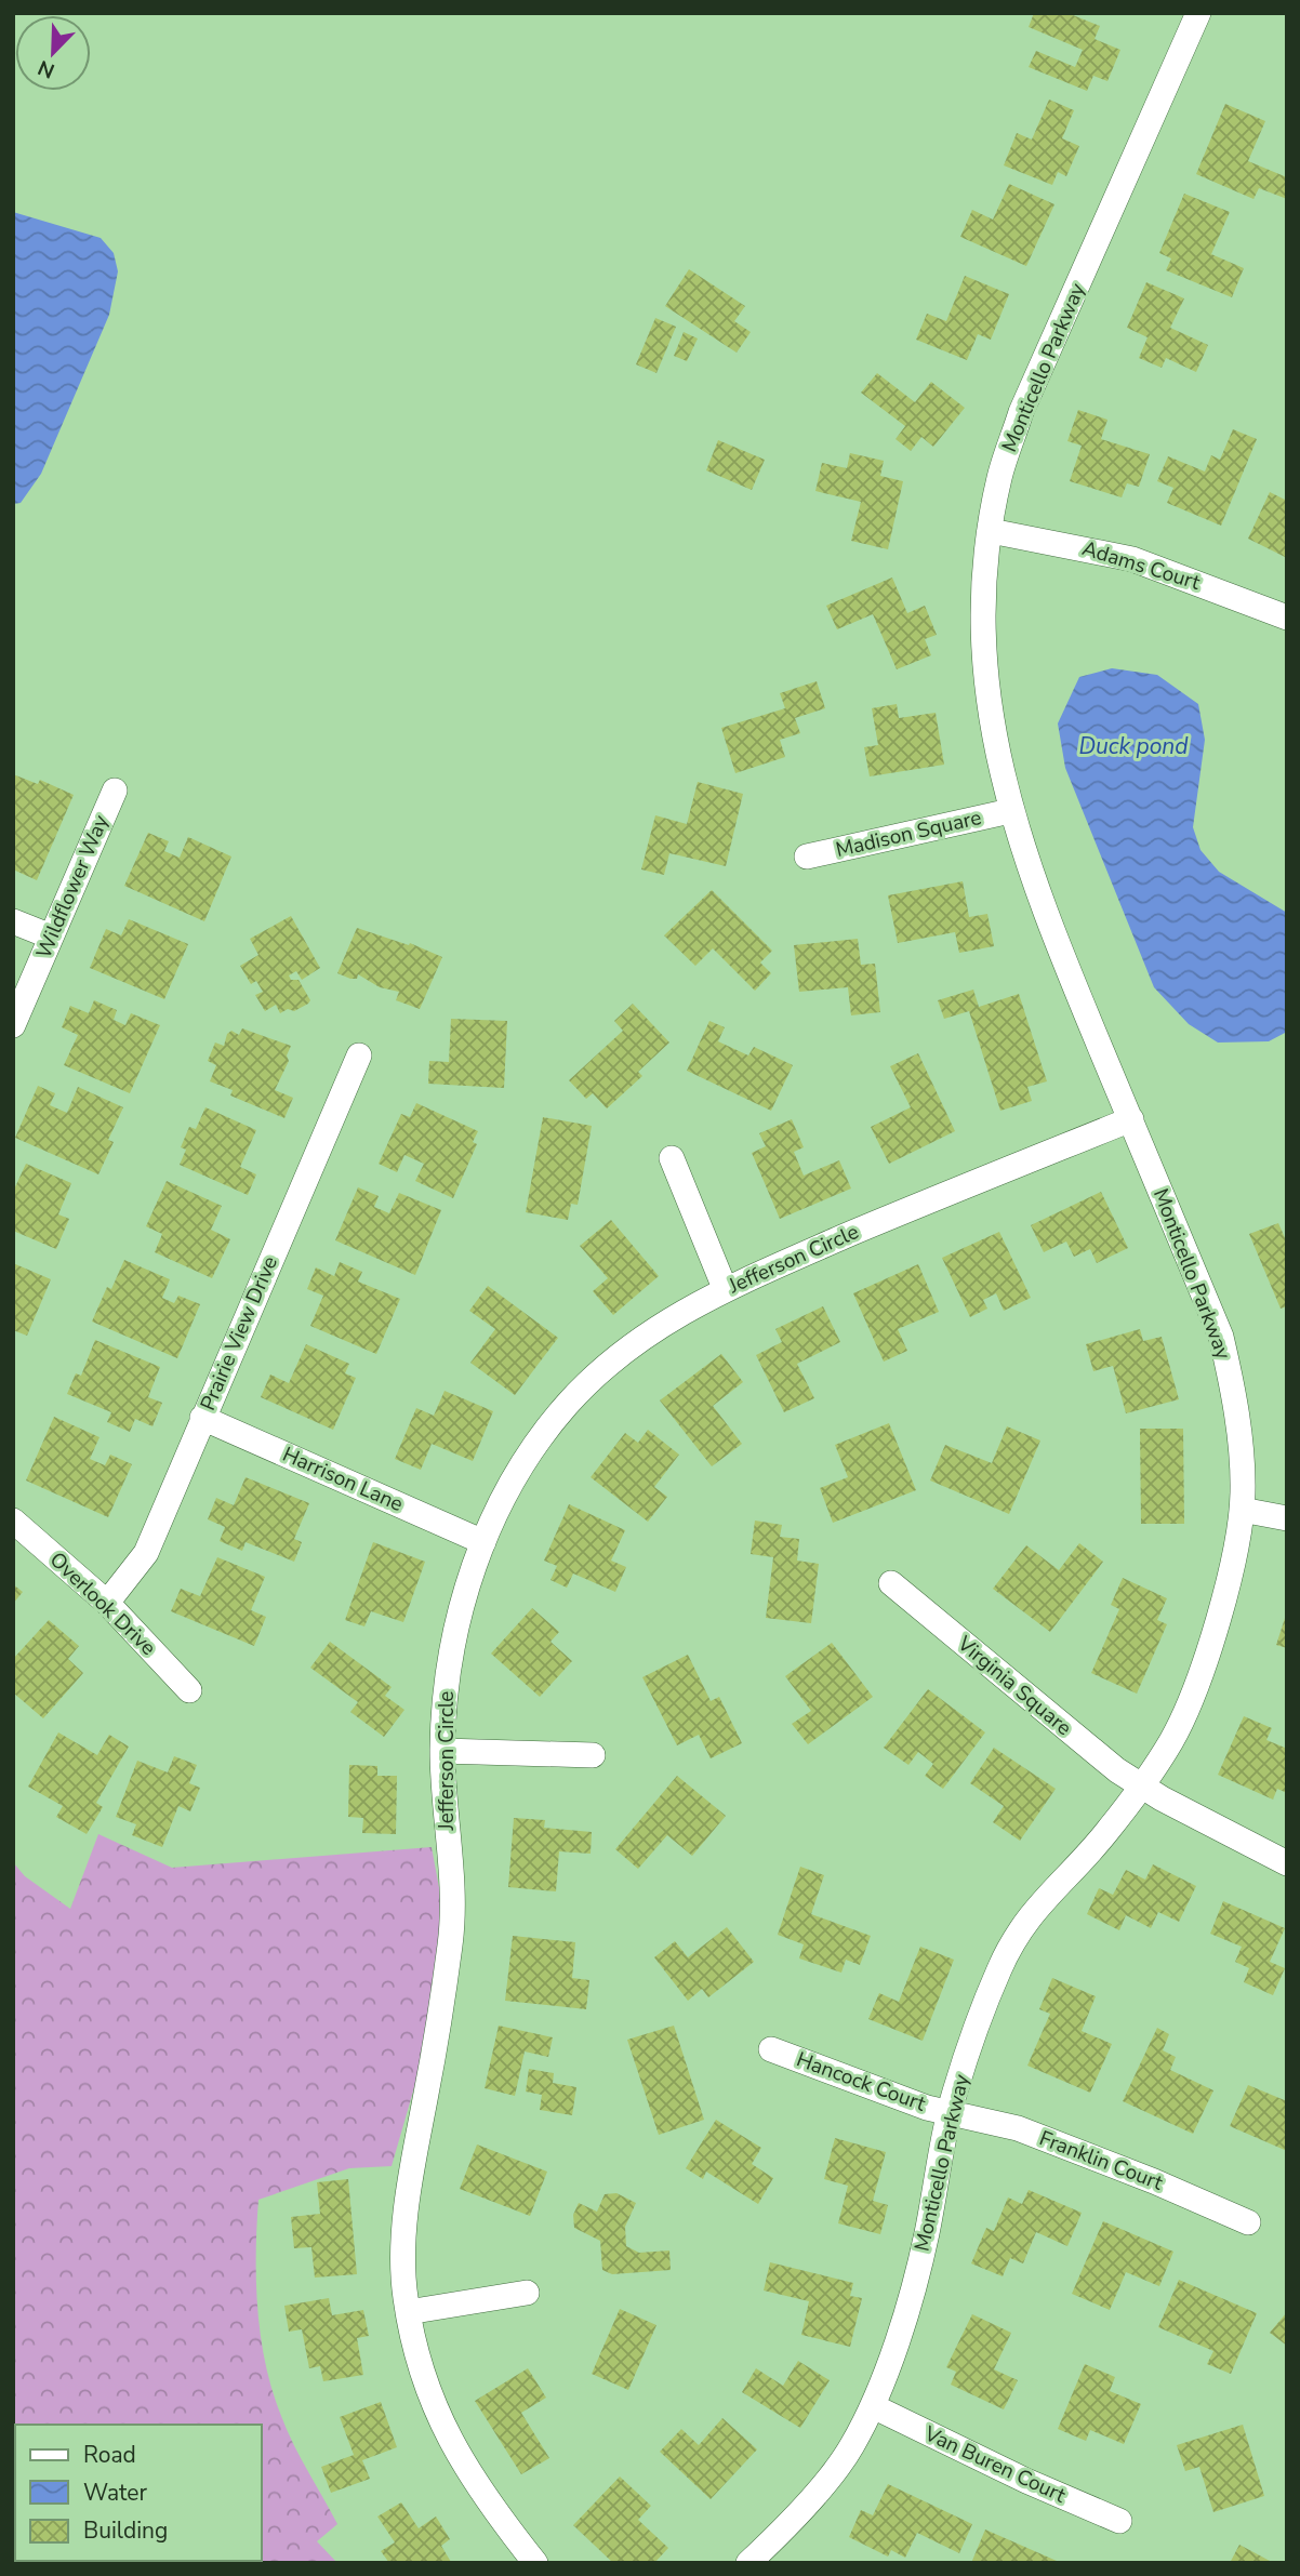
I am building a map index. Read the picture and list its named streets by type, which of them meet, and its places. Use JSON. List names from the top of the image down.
{
  "streets": {
    "street": [
      "Monticello Parkway",
      "Adams Court",
      "Madison Square",
      "Wildflower Way",
      "Jefferson Circle",
      "Prairie View Drive",
      "Harrison Lane",
      "Overlook Drive",
      "Virginia Square",
      "Hancock Court",
      "Franklin Court",
      "Van Buren Court"
    ]
  },
  "crossings": [
    ["Monticello Parkway", "Adams Court"],
    ["Monticello Parkway", "Madison Square"],
    ["Monticello Parkway", "Jefferson Circle"],
    ["Monticello Parkway", "Virginia Square"],
    ["Monticello Parkway", "Hancock Court"],
    ["Monticello Parkway", "Franklin Court"],
    ["Monticello Parkway", "Van Buren Court"],
    ["Jefferson Circle", "Harrison Lane"],
    ["Prairie View Drive", "Harrison Lane"],
    ["Prairie View Drive", "Overlook Drive"],
    ["Hancock Court", "Franklin Court"]
  ],
  "water": ["Duck pond"],
  "legend": ["Road", "Water", "Building"],
  "north": "bottom left"
}
